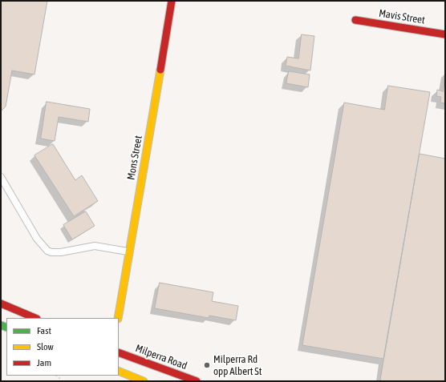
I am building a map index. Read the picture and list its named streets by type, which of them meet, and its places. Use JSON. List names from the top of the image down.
{
  "streets": {
    "main road": ["Mavis Street", "Mons Street", "Milperra Road"]
  },
  "places": ["Milperra Rd opp Albert St"],
  "legend": ["Fast", "Slow", "Jam"]
}
